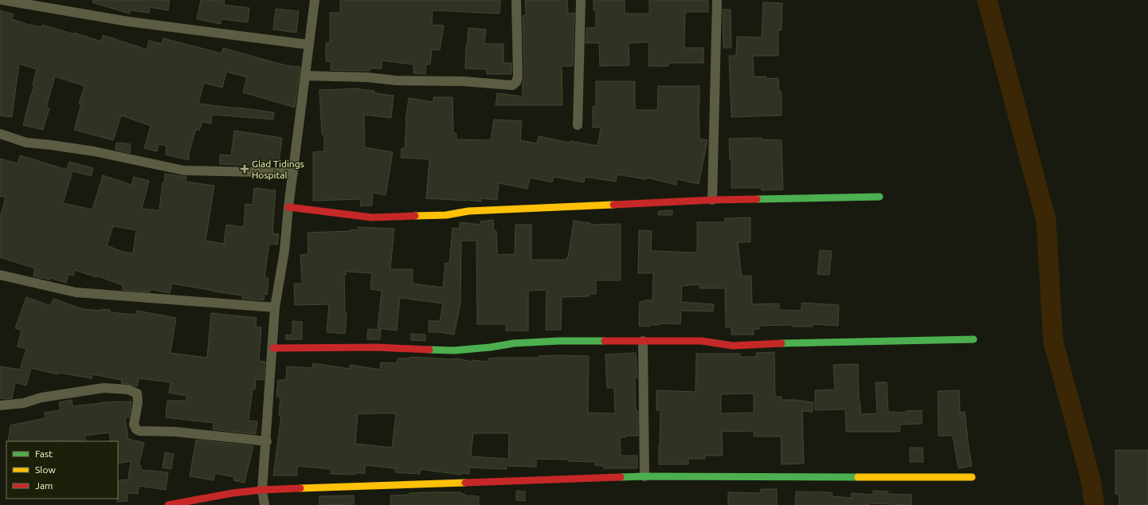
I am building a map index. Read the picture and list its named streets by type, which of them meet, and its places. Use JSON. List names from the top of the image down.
{
  "places": {
    "health": ["Glad Tidings Hospital"]
  },
  "legend": ["Fast", "Slow", "Jam"]
}
